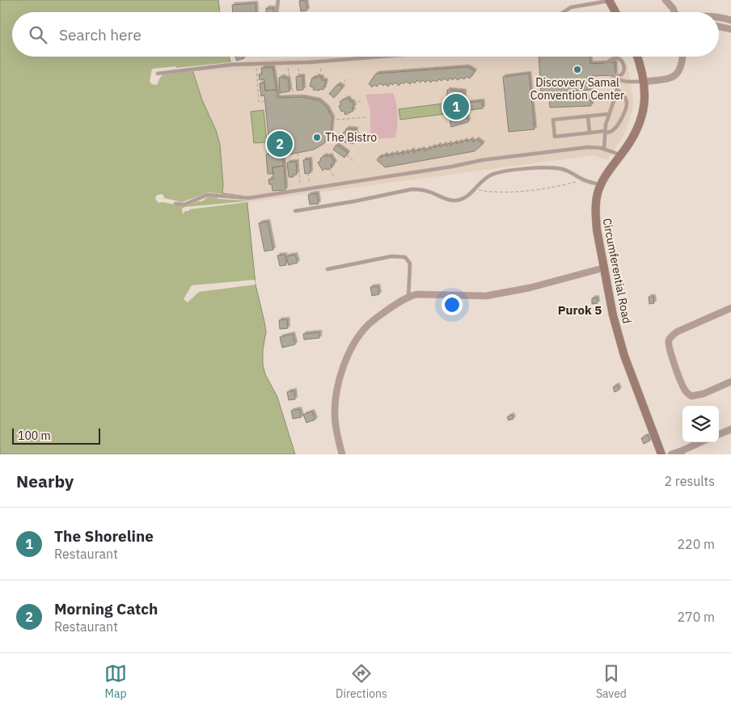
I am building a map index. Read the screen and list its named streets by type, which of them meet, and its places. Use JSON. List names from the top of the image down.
{
  "streets": {
    "main road": ["Circumferential Road"]
  },
  "districts": ["Purok 5"],
  "places": ["Discovery Samal Convention Center", "The Bistro"],
  "scale_bar": "100 m",
  "page": {
    "search": "Search here",
    "pins": ["1", "2"],
    "scale": "100 m",
    "heading": ["Nearby", "2 results"],
    "list": [
      {
        "mark": "1",
        "name": "The Shoreline",
        "note": "Restaurant",
        "value": "220 m"
      },
      {
        "mark": "2",
        "name": "Morning Catch",
        "note": "Restaurant",
        "value": "270 m"
      }
    ],
    "nav": ["Map", "Directions", "Saved"]
  }
}
